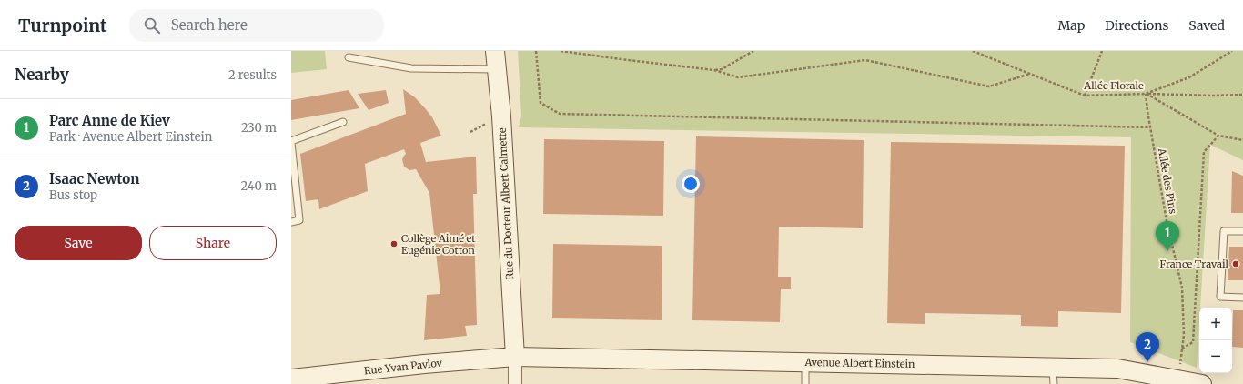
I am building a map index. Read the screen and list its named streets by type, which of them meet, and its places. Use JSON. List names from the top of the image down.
{
  "streets": {
    "street": ["Rue du Docteur Albert Calmette", "Avenue Albert Einstein", "Rue Yvan Pavlov"],
    "path": ["Allée Florale", "Allée des Pins"]
  },
  "crossings": [
    ["Allée Florale", "Allée des Pins"],
    ["Allée des Pins", "Avenue Albert Einstein"],
    ["Rue du Docteur Albert Calmette", "Avenue Albert Einstein"],
    ["Rue du Docteur Albert Calmette", "Rue Yvan Pavlov"],
    ["Avenue Albert Einstein", "Rue Yvan Pavlov"]
  ],
  "places": ["Collège Aimé et Eugénie Cotton", "France Travail"],
  "page": {
    "header": "Turnpoint",
    "search": "Search here",
    "nav": ["Map", "Directions", "Saved"],
    "heading": ["Nearby", "2 results"],
    "list": [
      {
        "mark": "1",
        "name": "Parc Anne de Kiev",
        "note": "Park · Avenue Albert Einstein",
        "value": "230 m"
      },
      {
        "mark": "2",
        "name": "Isaac Newton",
        "note": "Bus stop",
        "value": "240 m"
      }
    ],
    "buttons": ["Save", "Share"],
    "pins": ["1", "2"],
    "map_buttons": ["+", "−"]
  }
}
